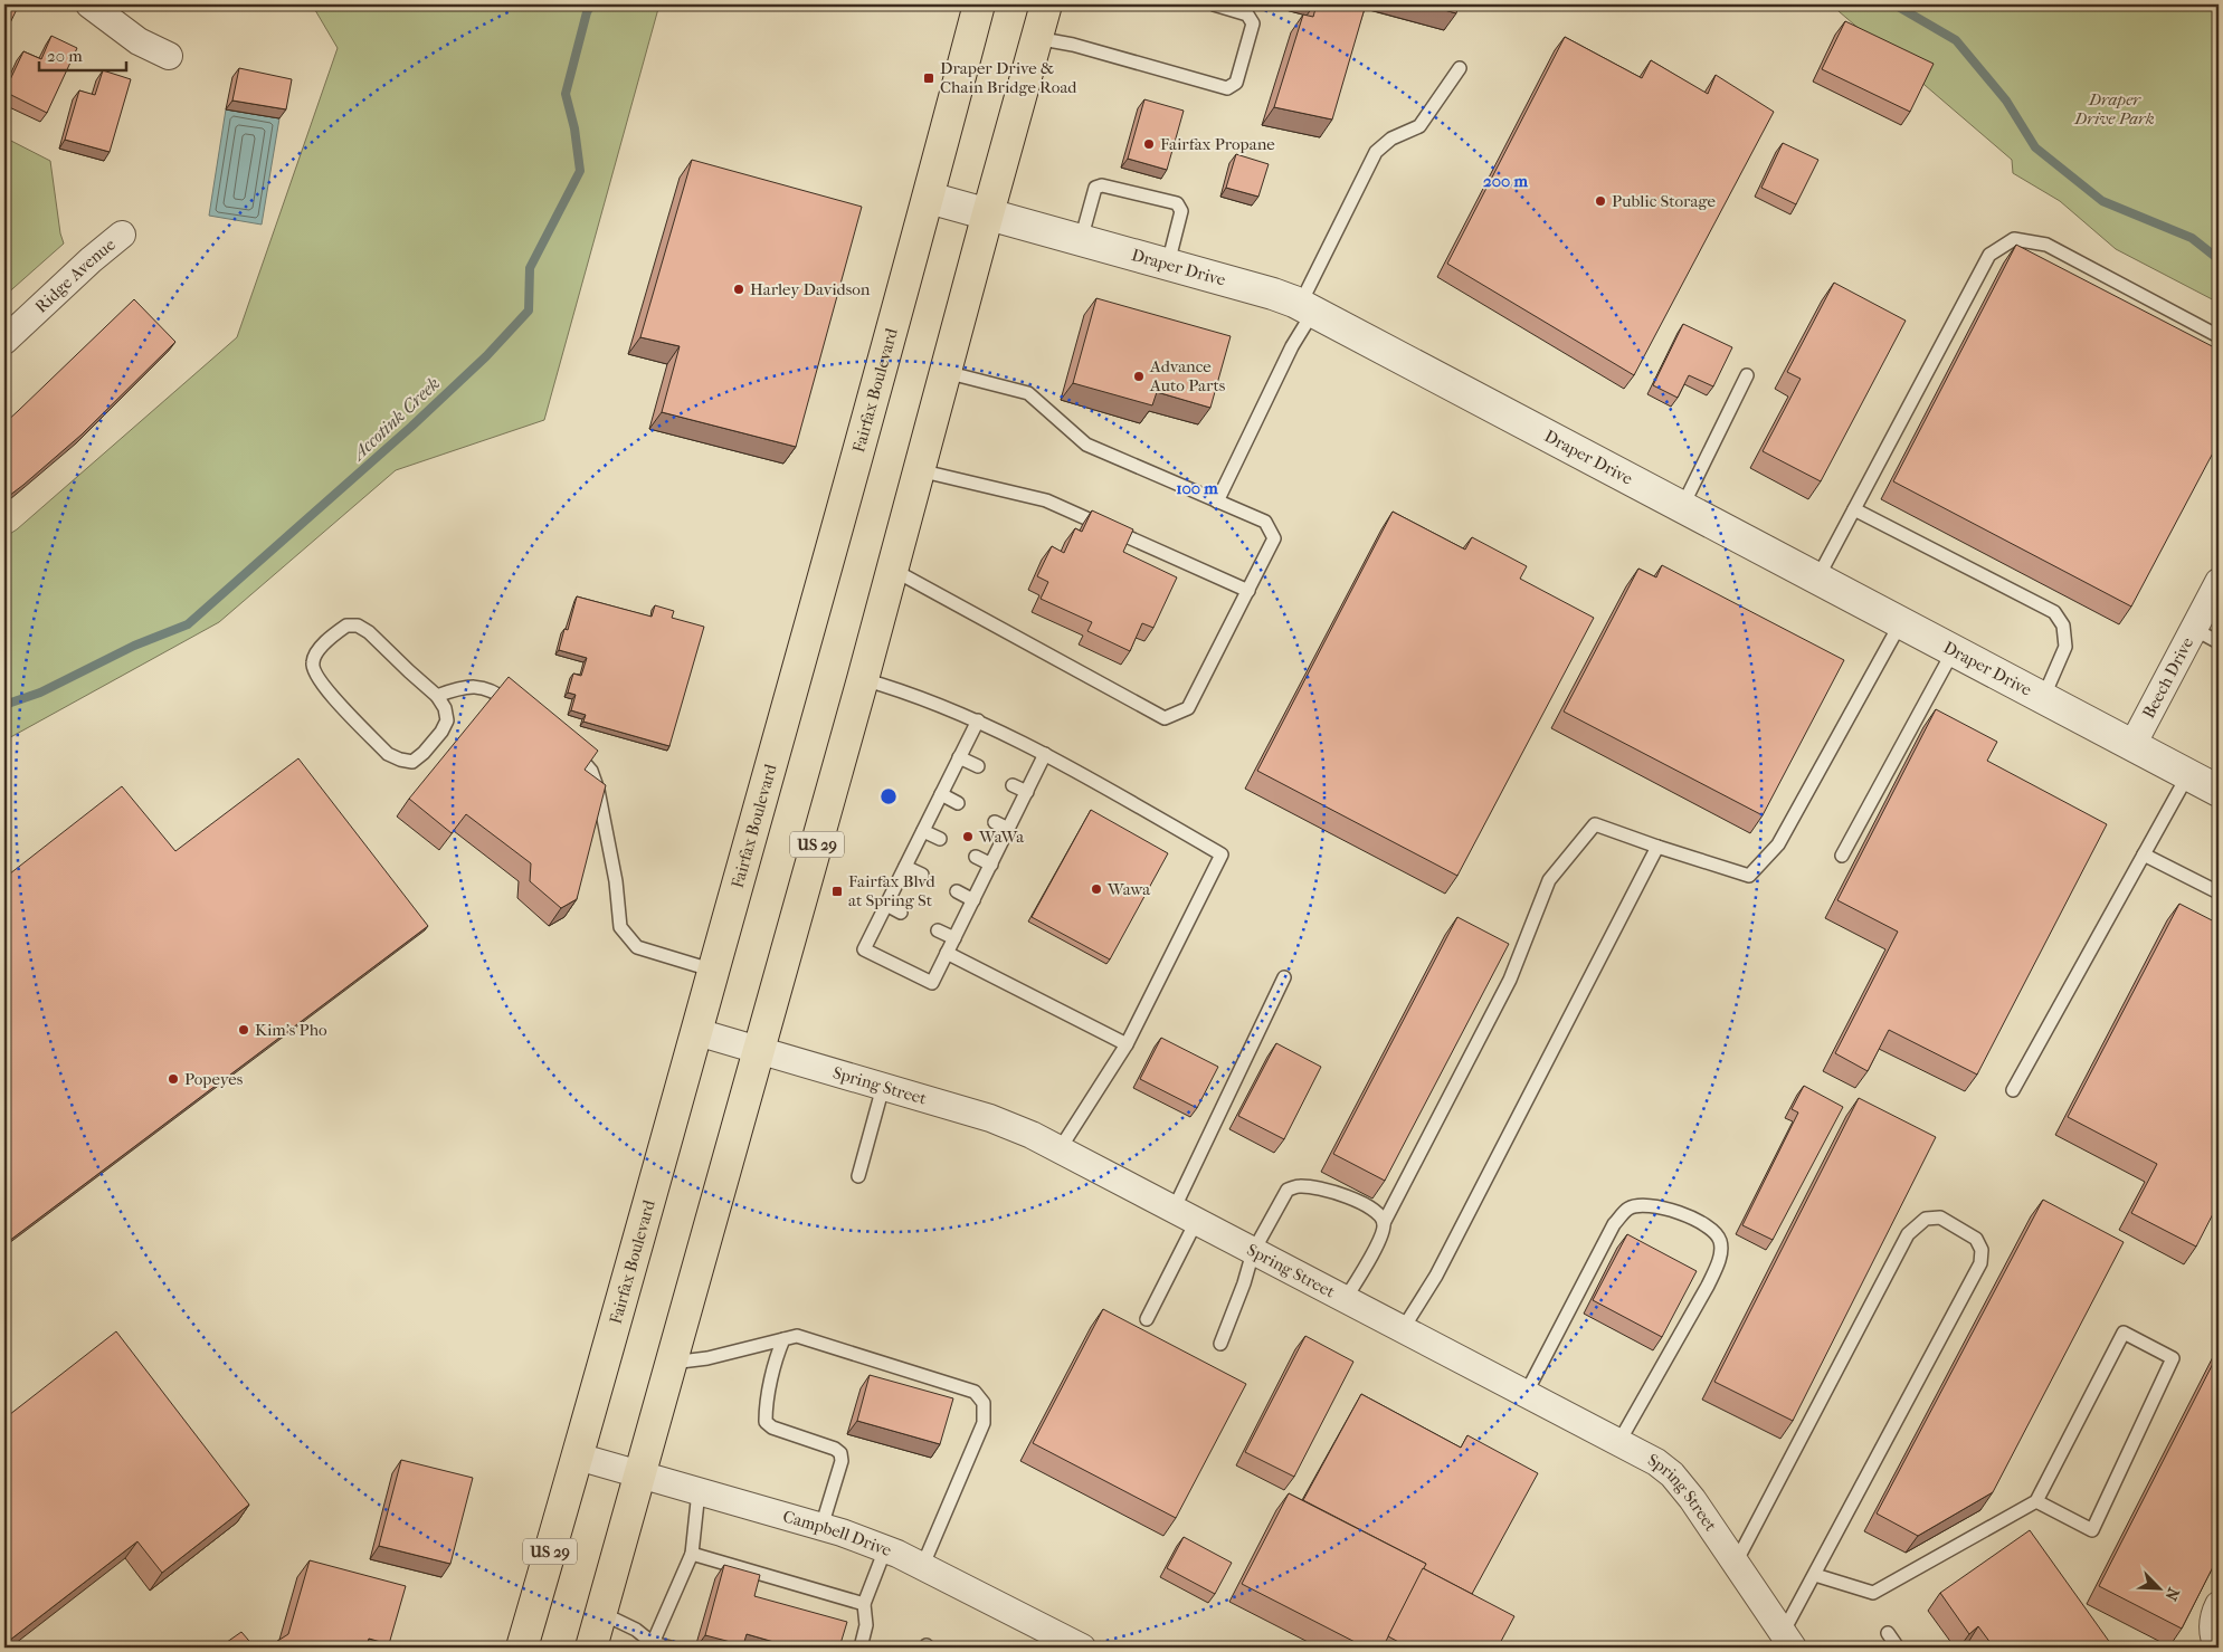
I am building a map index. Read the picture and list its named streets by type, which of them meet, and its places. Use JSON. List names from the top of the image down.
{
  "streets": {
    "main road": ["Fairfax Boulevard", "US 29"],
    "street": [
      "Draper Drive",
      "Ridge Avenue",
      "Beech Drive",
      "Spring Street",
      "Campbell Drive"
    ]
  },
  "crossings": [
    ["Draper Drive", "Fairfax Boulevard"],
    ["Draper Drive", "Beech Drive"],
    ["Draper Drive", "US 29"],
    ["Fairfax Boulevard", "Spring Street"],
    ["Fairfax Boulevard", "Campbell Drive"],
    ["US 29", "Spring Street"],
    ["US 29", "Campbell Drive"]
  ],
  "water": ["Accotink Creek"],
  "parks": ["Draper Drive Park"],
  "places": {
    "transit": ["Draper Drive & Chain Bridge Road", "Fairfax Blvd at Spring St"],
    "other": [
      "Fairfax Propane",
      "Public Storage",
      "Harley Davidson",
      "Advance Auto Parts",
      "WaWa",
      "Wawa",
      "Kim's Pho",
      "Popeyes"
    ]
  },
  "scale_bar": "20 m",
  "north": "bottom right",
  "rings": ["200 m", "100 m"]
}
